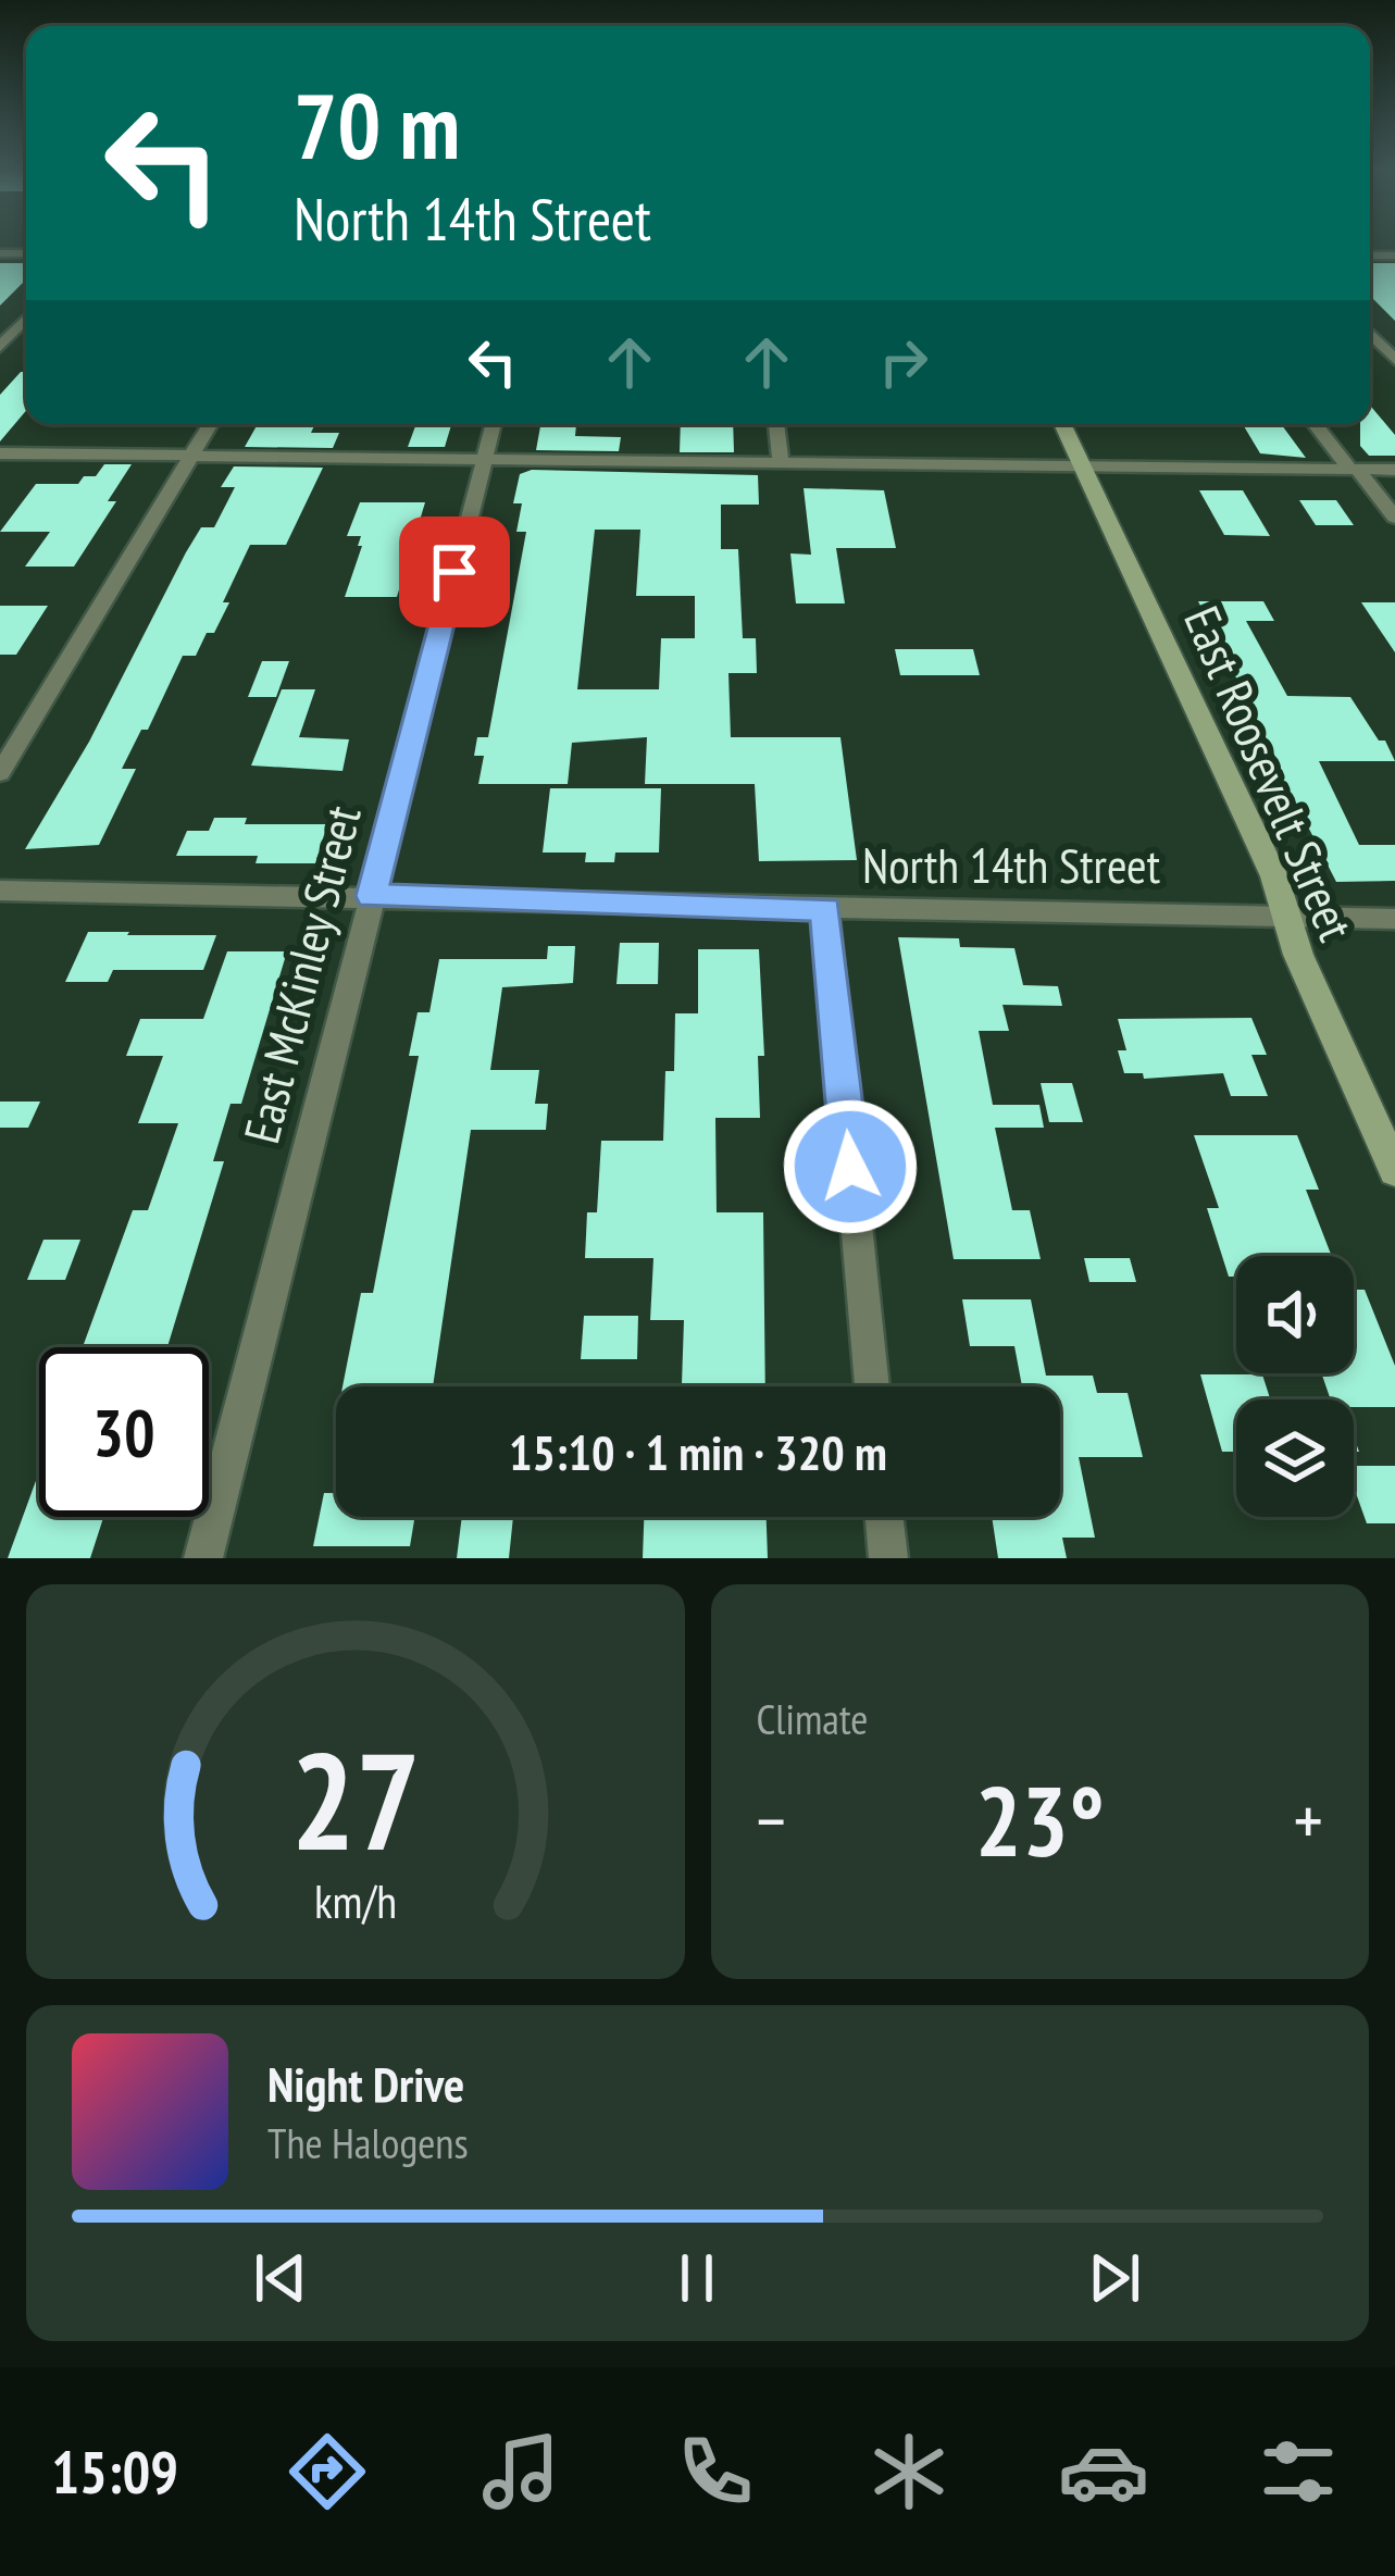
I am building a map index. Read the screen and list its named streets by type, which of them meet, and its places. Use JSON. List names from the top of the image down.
{
  "streets": {
    "street": ["East Roosevelt Street", "North 14th Street", "East McKinley Street"]
  },
  "crossings": [
    ["East Roosevelt Street", "North 14th Street"],
    ["North 14th Street", "East McKinley Street"]
  ],
  "page": {
    "turn": ["70 m", "North 14th Street"],
    "limit": "30",
    "trip": "15:10 · 1 min · 320 m",
    "tile": "Climate",
    "heat": ["−", "23°", "+"],
    "song": ["Night Drive", "The Halogens"],
    "tabs": "15:09",
    "gauge": ["27", "km/h"]
  }
}
